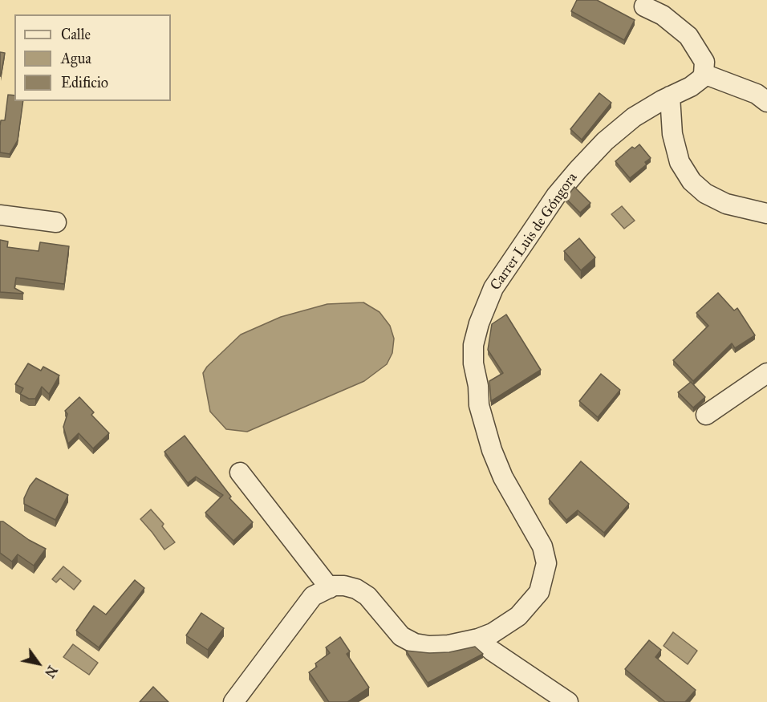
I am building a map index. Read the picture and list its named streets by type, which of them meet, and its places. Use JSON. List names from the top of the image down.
{
  "streets": {
    "street": ["Carrer Luis de Góngora"]
  },
  "legend": ["Calle", "Agua", "Edificio"],
  "north": "bottom right"
}
